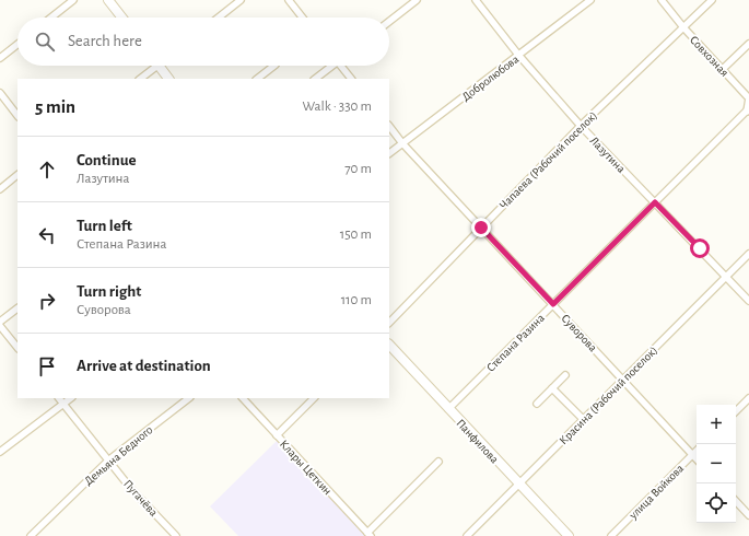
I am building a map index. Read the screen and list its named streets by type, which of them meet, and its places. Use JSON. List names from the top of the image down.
{
  "streets": {
    "street": [
      "Совхозная",
      "Добролюбова",
      "Лазутина",
      "Чапаева (Рабочий поселок)",
      "Суворова",
      "Степана Разина",
      "Красина (Рабочий поселок)",
      "Панфилова",
      "Демьяна Бедного",
      "Клары Цеткин",
      "улица Войкова",
      "Пугачёва"
    ]
  },
  "crossings": [
    ["Совхозная", "Чапаева (Рабочий поселок)"],
    ["Совхозная", "Степана Разина"],
    ["Добролюбова", "Лазутина"],
    ["Добролюбова", "Суворова"],
    ["Лазутина", "Чапаева (Рабочий поселок)"],
    ["Лазутина", "Степана Разина"],
    ["Лазутина", "Красина (Рабочий поселок)"],
    ["Чапаева (Рабочий поселок)", "Суворова"],
    ["Суворова", "Степана Разина"],
    ["Суворова", "Красина (Рабочий поселок)"],
    ["Суворова", "улица Войкова"],
    ["Степана Разина", "Панфилова"],
    ["Красина (Рабочий поселок)", "Панфилова"],
    ["Демьяна Бедного", "Пугачёва"]
  ],
  "page": {
    "search": "Search here",
    "heading": ["5 min", "Walk · 330 m"],
    "list": [
      ["Continue", "Лазутина", "70 m"],
      ["Turn left", "Степана Разина", "150 m"],
      ["Turn right", "Суворова", "110 m"],
      "Arrive at destination"
    ],
    "map_buttons": ["+", "−"]
  }
}
